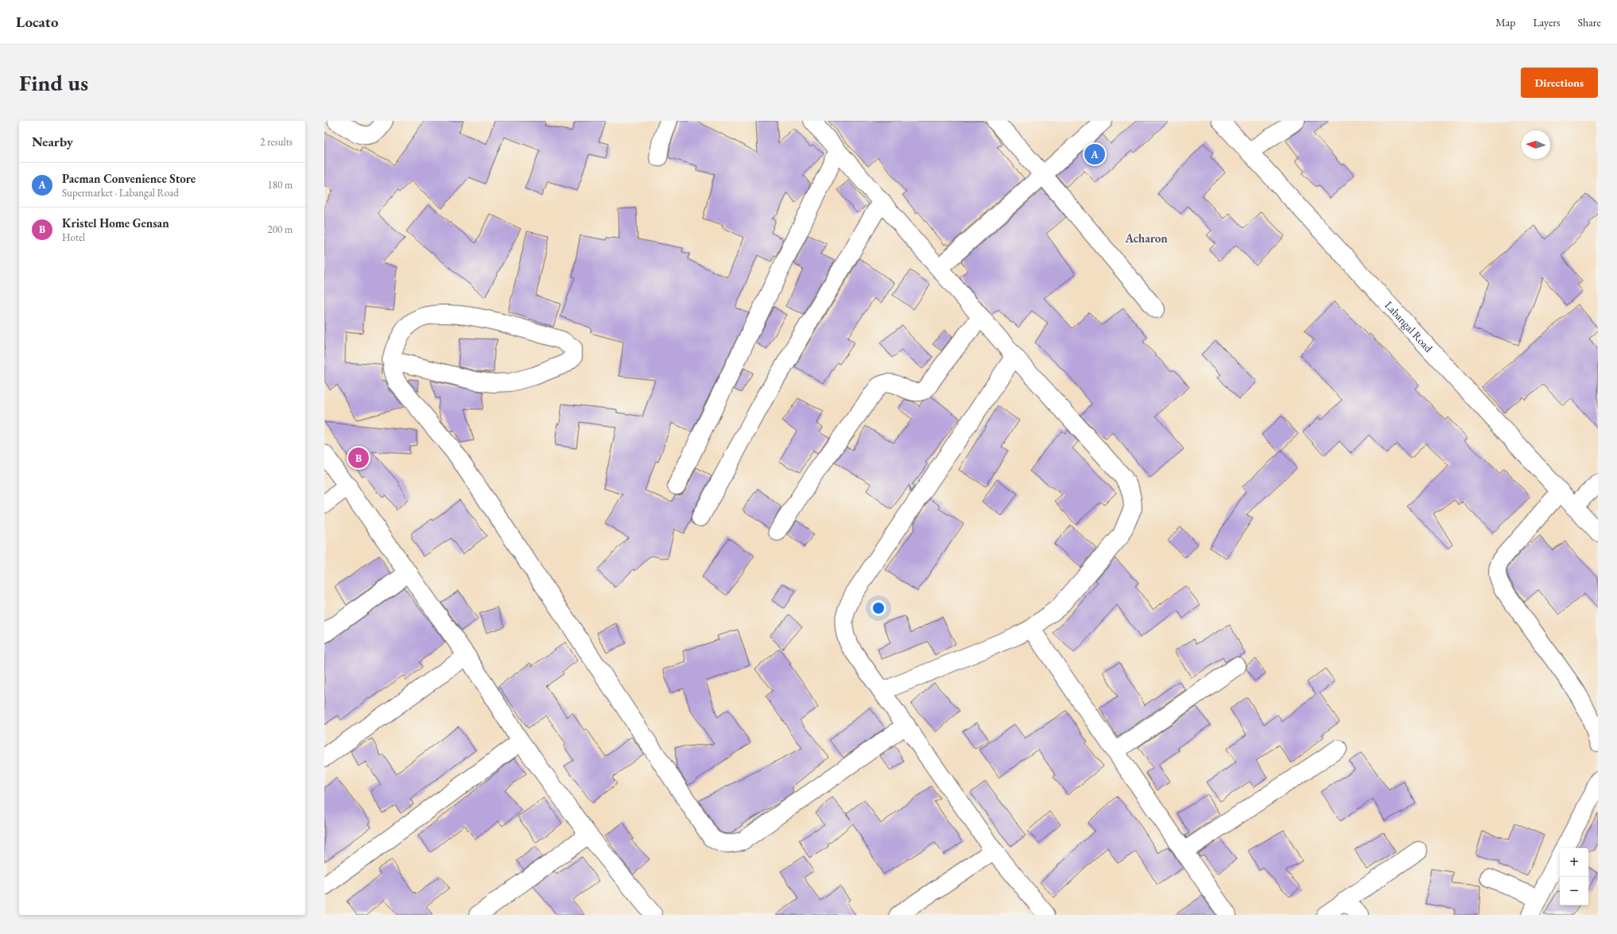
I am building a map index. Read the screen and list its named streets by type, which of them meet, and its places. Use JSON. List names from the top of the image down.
{
  "streets": {
    "street": ["Labangal Road"]
  },
  "districts": ["Acharon"],
  "north": "left",
  "page": {
    "header": "Locato",
    "nav": ["Map", "Layers", "Share"],
    "buttons": "Directions",
    "title": "Find us",
    "heading": ["Nearby", "2 results"],
    "pins": ["A", "B"],
    "list": [
      {
        "mark": "A",
        "name": "Pacman Convenience Store",
        "note": "Supermarket · Labangal Road",
        "value": "180 m"
      },
      {
        "mark": "B",
        "name": "Kristel Home Gensan",
        "note": "Hotel",
        "value": "200 m"
      }
    ],
    "map_buttons": ["+", "−"]
  }
}
